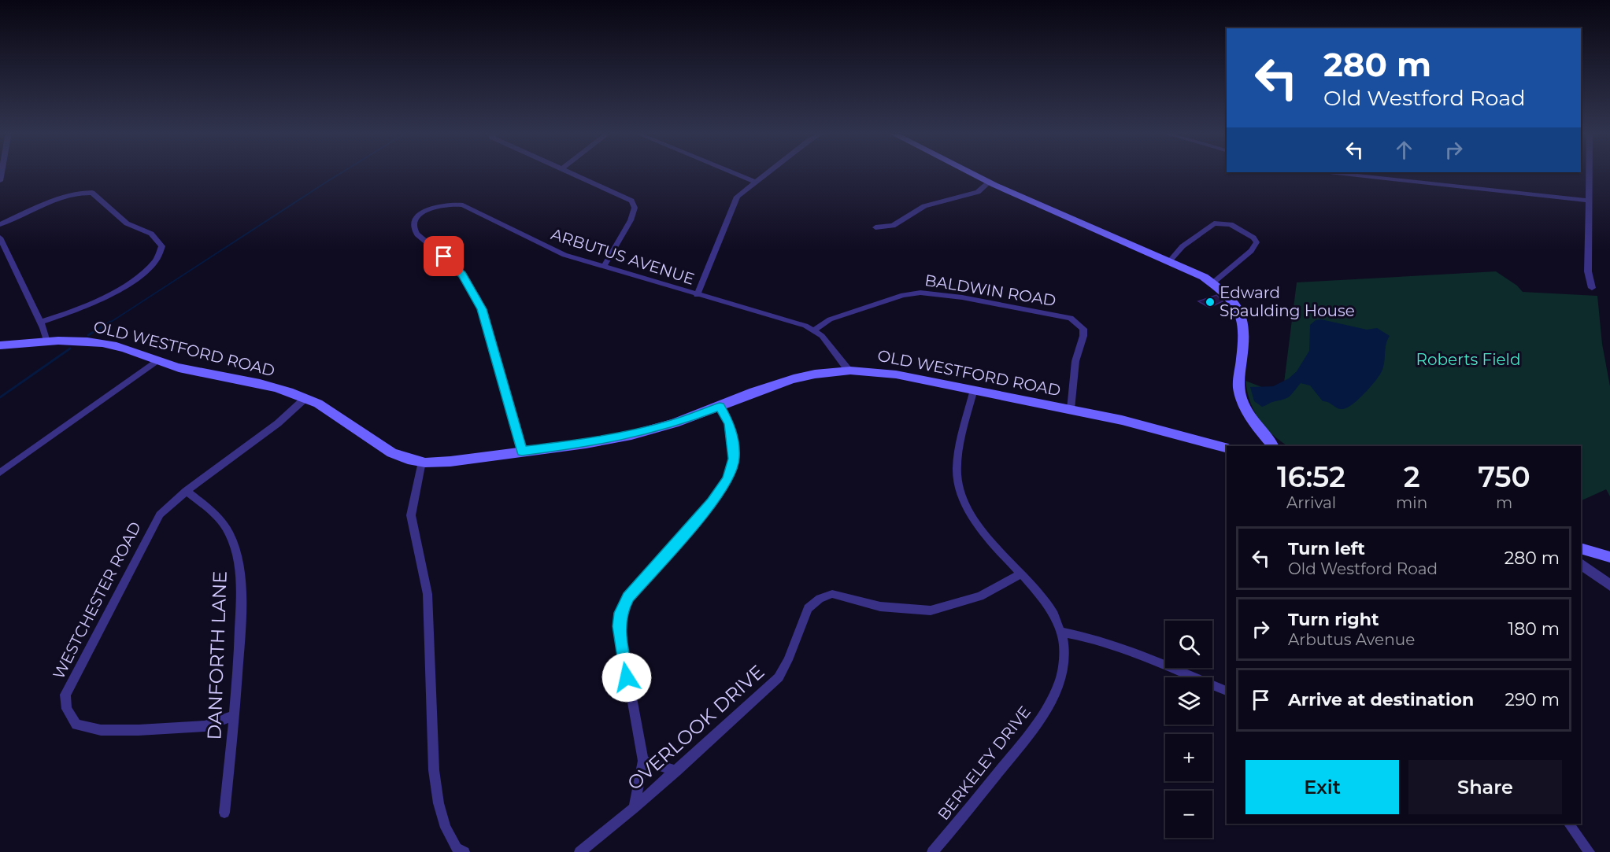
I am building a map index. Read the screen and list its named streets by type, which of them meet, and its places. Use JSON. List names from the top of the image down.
{
  "streets": {
    "main road": ["OLD WESTFORD ROAD"],
    "street": [
      "ARBUTUS AVENUE",
      "BALDWIN ROAD",
      "WESTCHESTER ROAD",
      "DANFORTH LANE",
      "OVERLOOK DRIVE",
      "BERKELEY DRIVE"
    ]
  },
  "crossings": [
    ["ARBUTUS AVENUE", "BALDWIN ROAD"],
    ["ARBUTUS AVENUE", "OLD WESTFORD ROAD"],
    ["BALDWIN ROAD", "OLD WESTFORD ROAD"],
    ["OLD WESTFORD ROAD", "WESTCHESTER ROAD"],
    ["OLD WESTFORD ROAD", "BERKELEY DRIVE"],
    ["WESTCHESTER ROAD", "DANFORTH LANE"],
    ["OVERLOOK DRIVE", "BERKELEY DRIVE"]
  ],
  "parks": ["Roberts Field"],
  "places": ["Edward Spaulding House"],
  "page": {
    "turn": ["280 m", "Old Westford Road"],
    "eta": [
      "16:52",
      "Arrival",
      "2",
      "min",
      "750",
      "m"
    ],
    "list": [
      {
        "name": "Turn left",
        "note": "Old Westford Road",
        "value": "280 m"
      },
      {
        "name": "Turn right",
        "note": "Arbutus Avenue",
        "value": "180 m"
      },
      {
        "name": "Arrive at destination",
        "value": "290 m"
      }
    ],
    "map_buttons": ["+", "−"],
    "buttons": ["Exit", "Share"]
  }
}
